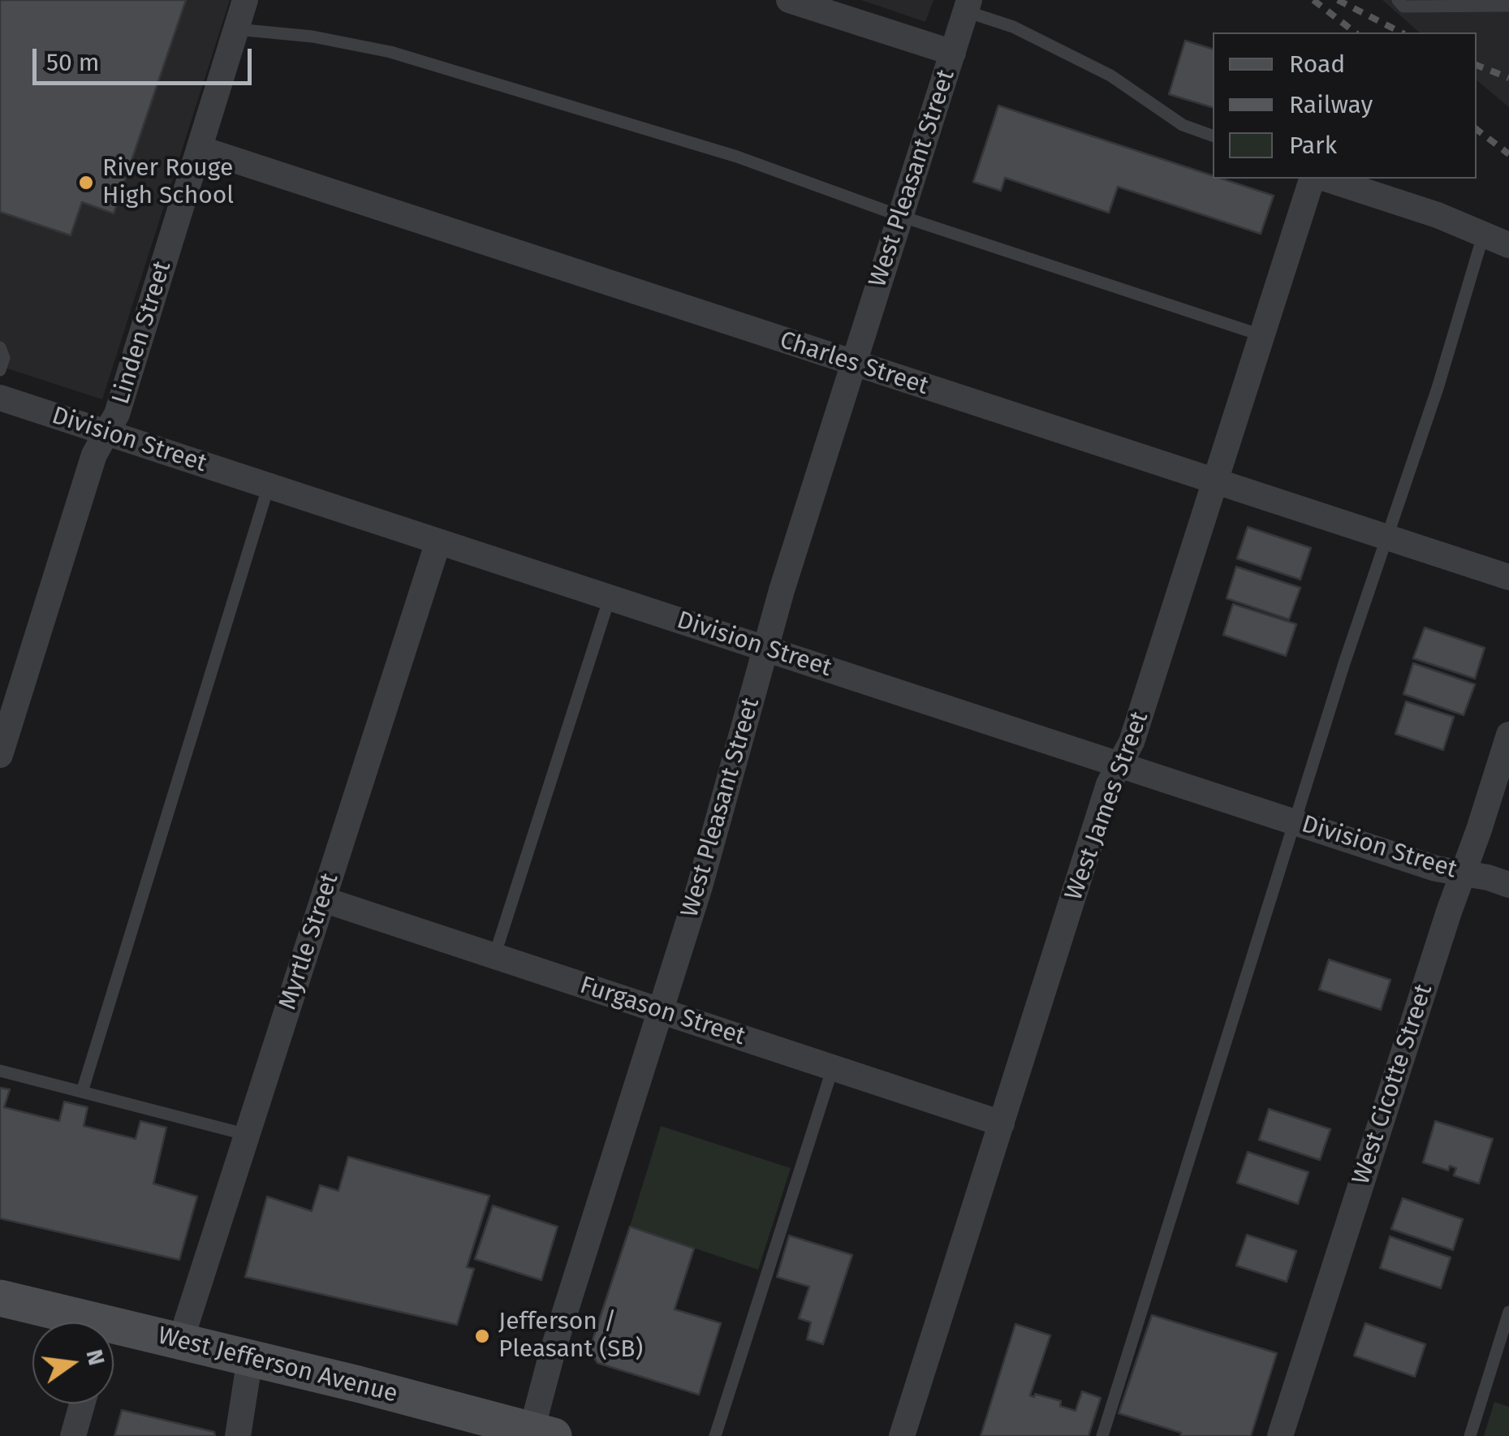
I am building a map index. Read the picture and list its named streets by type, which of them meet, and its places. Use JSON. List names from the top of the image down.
{
  "streets": {
    "main road": ["West Jefferson Avenue"],
    "street": [
      "West Pleasant Street",
      "Linden Street",
      "Charles Street",
      "Division Street",
      "West James Street",
      "Myrtle Street",
      "Furgason Street",
      "West Cicotte Street"
    ]
  },
  "crossings": [
    ["West Pleasant Street", "Charles Street"],
    ["West Pleasant Street", "Division Street"],
    ["West Pleasant Street", "Furgason Street"],
    ["West Pleasant Street", "West Jefferson Avenue"],
    ["Linden Street", "Charles Street"],
    ["Linden Street", "Division Street"],
    ["Charles Street", "West James Street"],
    ["Division Street", "West James Street"],
    ["Division Street", "Myrtle Street"],
    ["Division Street", "West Cicotte Street"],
    ["West James Street", "Furgason Street"],
    ["Myrtle Street", "Furgason Street"],
    ["Myrtle Street", "West Jefferson Avenue"]
  ],
  "places": ["River Rouge High School", "Jefferson / Pleasant (SB)"],
  "legend": ["Road", "Railway", "Park"],
  "scale_bar": "50 m",
  "north": "right"
}
